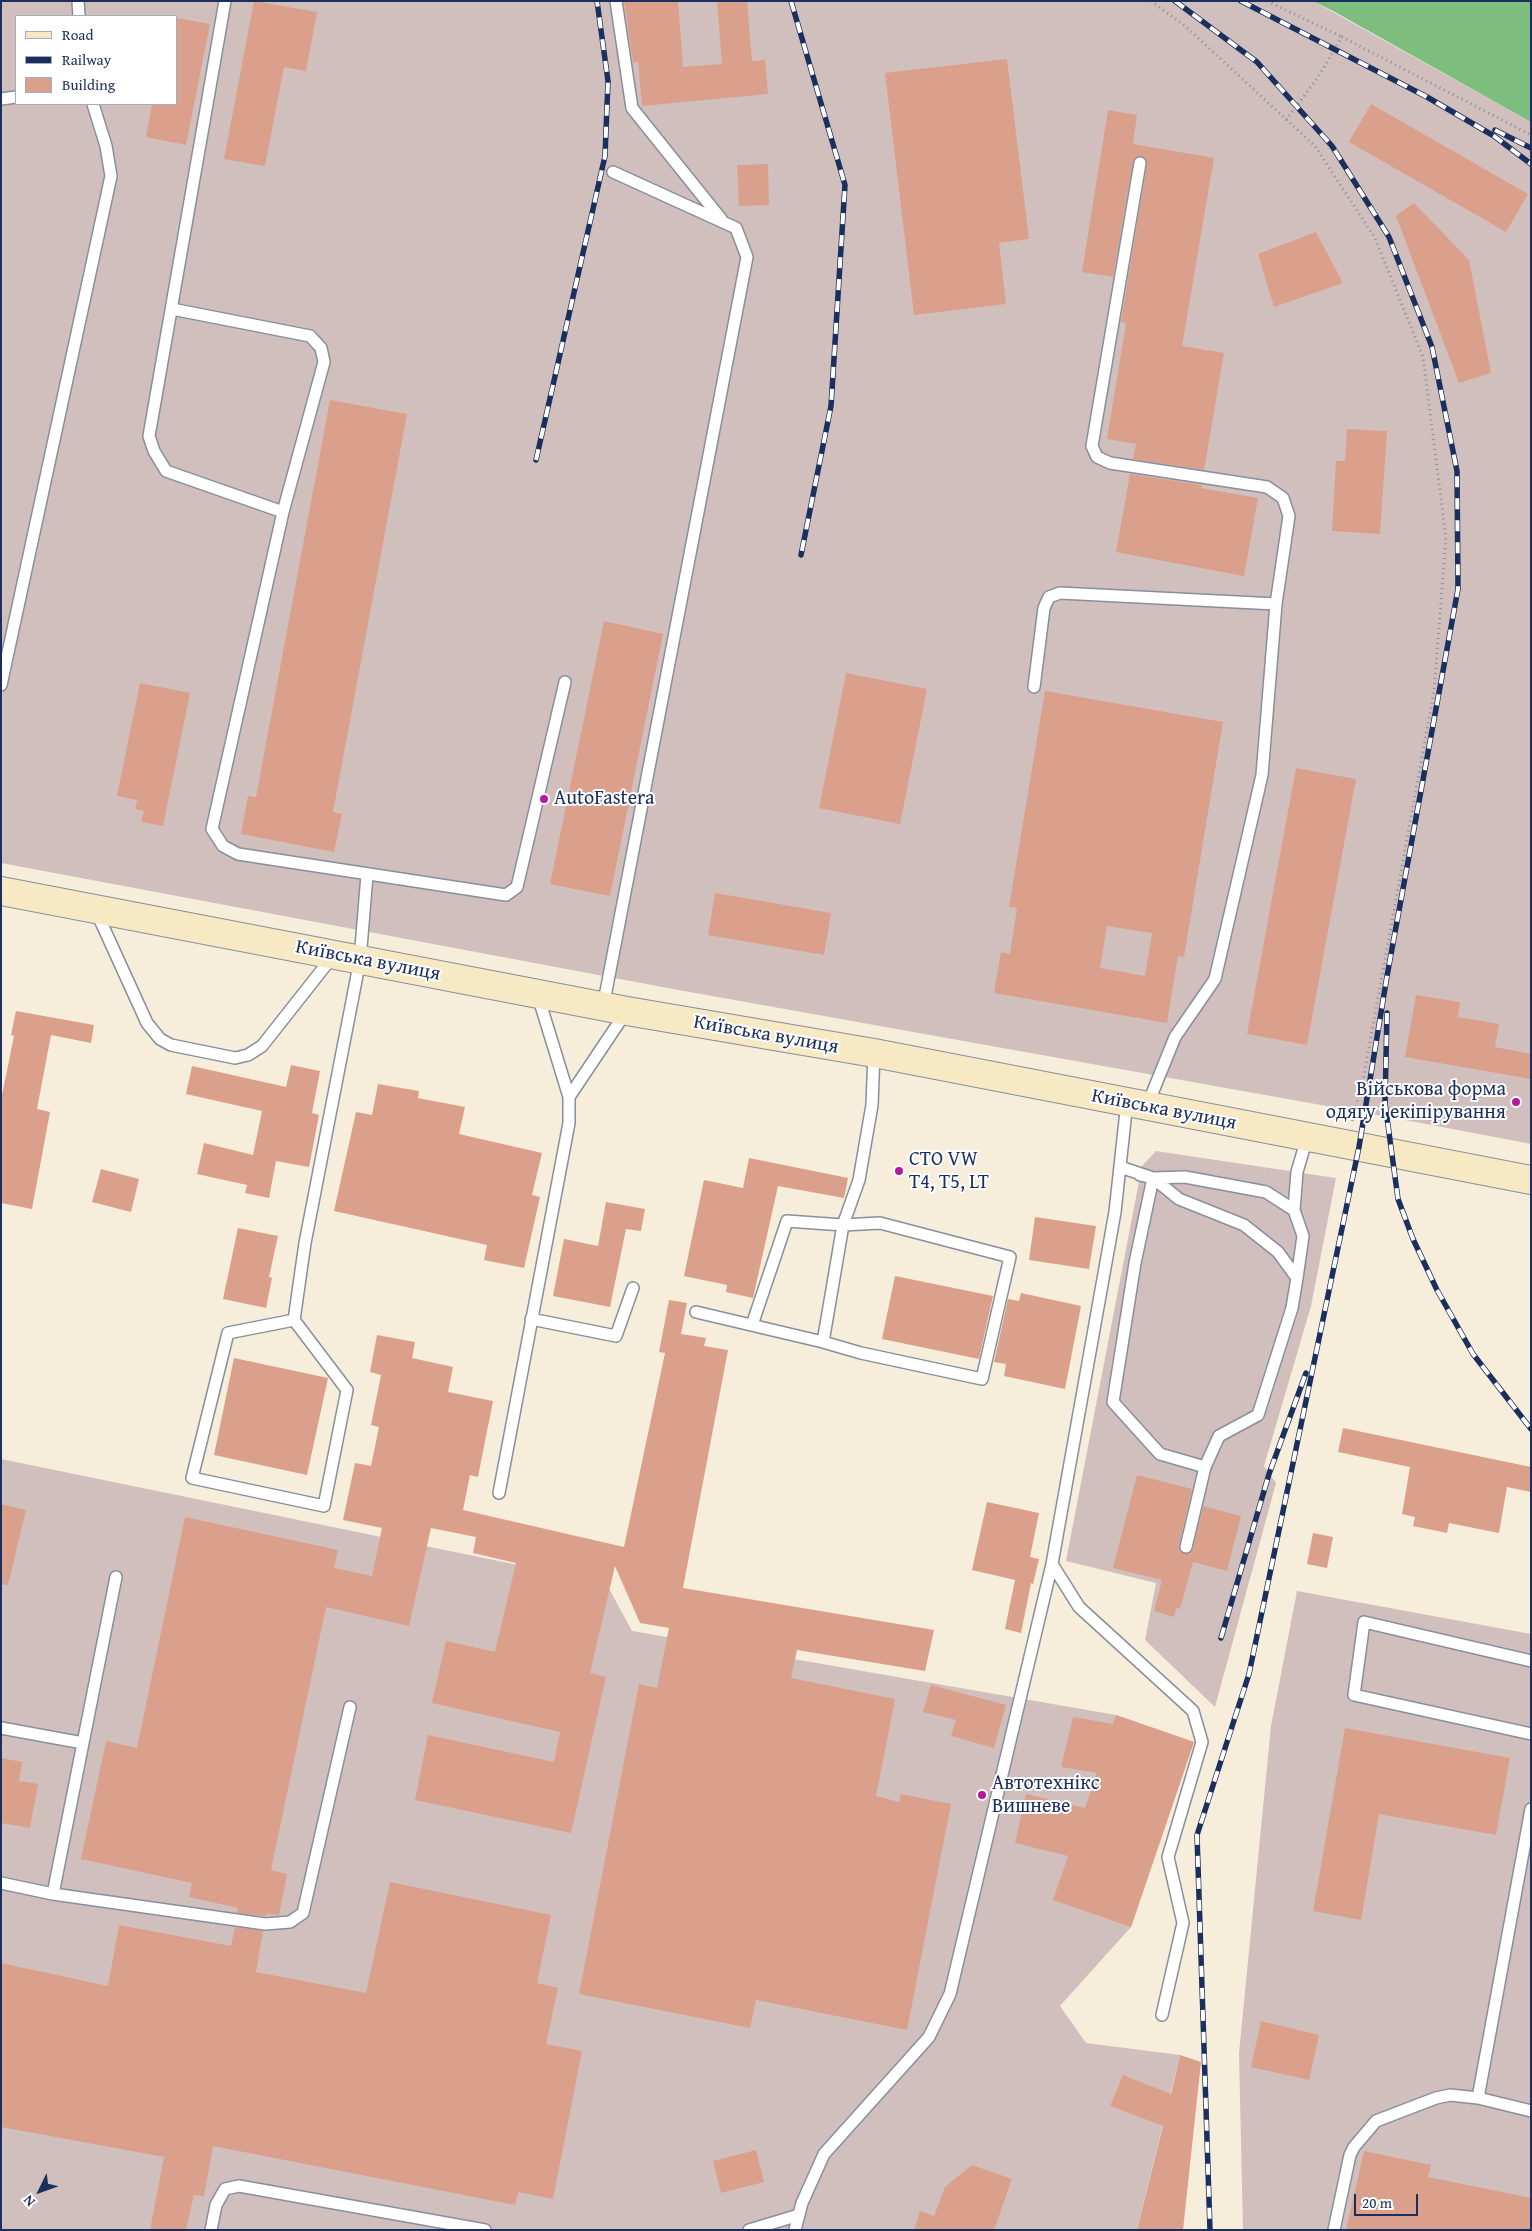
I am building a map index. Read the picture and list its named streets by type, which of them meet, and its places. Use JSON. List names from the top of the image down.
{
  "streets": {
    "main road": ["Київська вулиця"]
  },
  "places": [
    "AutoFastera",
    "Військова форма одягу і екіпірування",
    "СТО VW T4, T5, LT",
    "Автотехнікс Вишневе"
  ],
  "legend": ["Road", "Railway", "Building"],
  "scale_bar": "20 m",
  "north": "bottom left"
}
